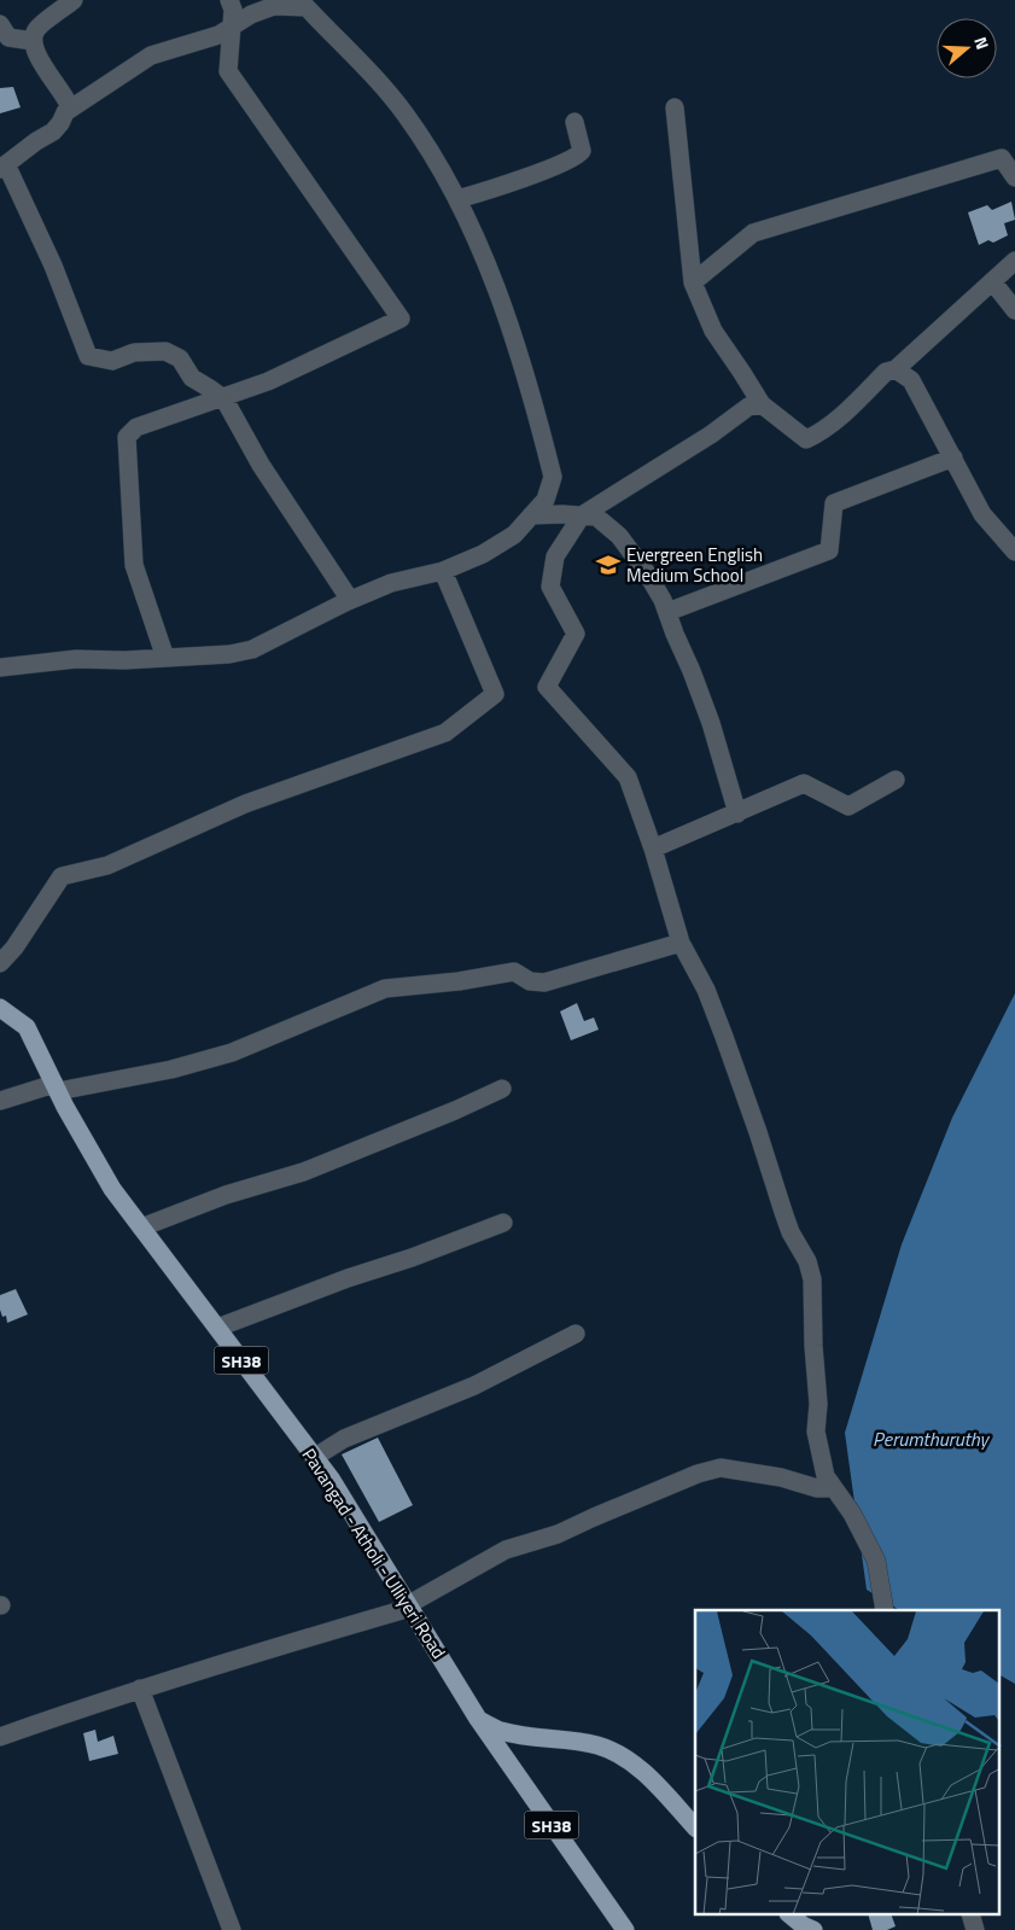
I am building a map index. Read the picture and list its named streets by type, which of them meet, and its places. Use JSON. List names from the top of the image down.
{
  "streets": {
    "main road": ["SH38", "Pavangad - Atholi - Ulliyeri Road"]
  },
  "water": ["Perumthuruthy"],
  "places": {
    "school or university": ["Evergreen English Medium School"]
  },
  "north": "right"
}
